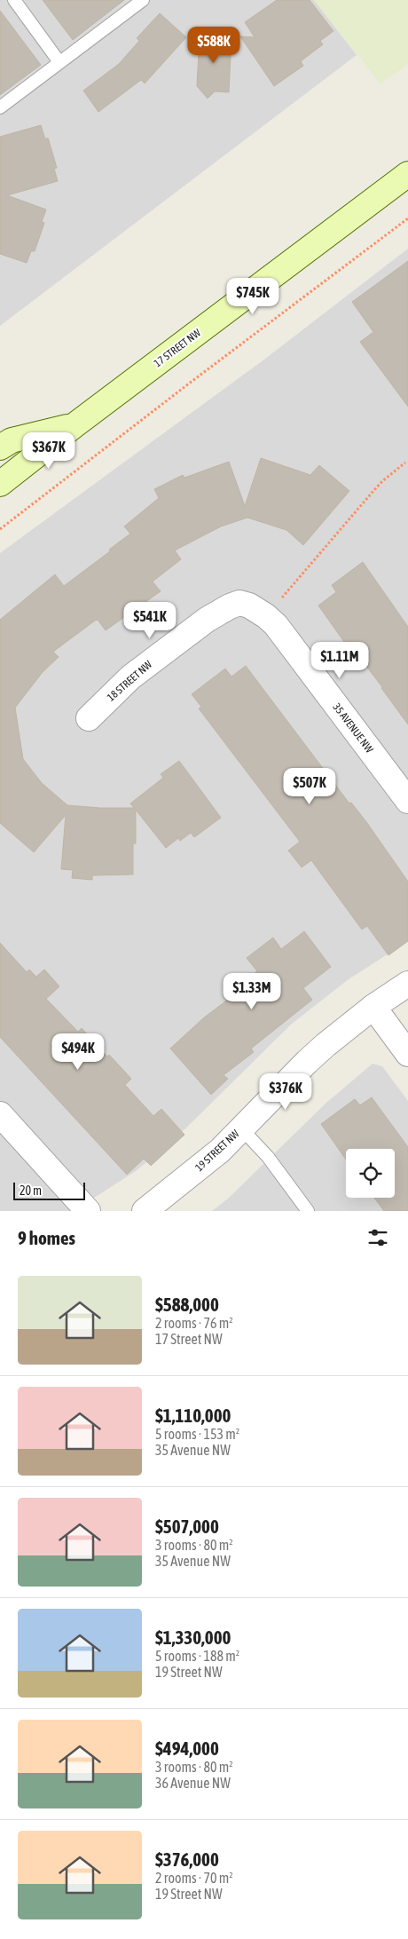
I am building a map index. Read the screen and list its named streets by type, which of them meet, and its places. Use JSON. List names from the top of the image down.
{
  "streets": {
    "main road": ["17 STREET NW"],
    "street": ["18 STREET NW", "35 AVENUE NW", "19 STREET NW"]
  },
  "crossings": [
    ["18 STREET NW", "35 AVENUE NW"]
  ],
  "scale_bar": "20 m",
  "page": {
    "price": [
      "$588K",
      "$745K",
      "$367K",
      "$541K",
      "$1.11M",
      "$507K",
      "$1.33M",
      "$494K",
      "$376K"
    ],
    "scale": "20 m",
    "heading": "9 homes",
    "list": [
      {
        "name": "$588,000",
        "note": "2 rooms · 76 m² · 17 Street NW"
      },
      {
        "name": "$1,110,000",
        "note": "5 rooms · 153 m² · 35 Avenue NW"
      },
      {
        "name": "$507,000",
        "note": "3 rooms · 80 m² · 35 Avenue NW"
      },
      {
        "name": "$1,330,000",
        "note": "5 rooms · 188 m² · 19 Street NW"
      },
      {
        "name": "$494,000",
        "note": "3 rooms · 80 m² · 36 Avenue NW"
      },
      {
        "name": "$376,000",
        "note": "2 rooms · 70 m² · 19 Street NW"
      }
    ]
  }
}
